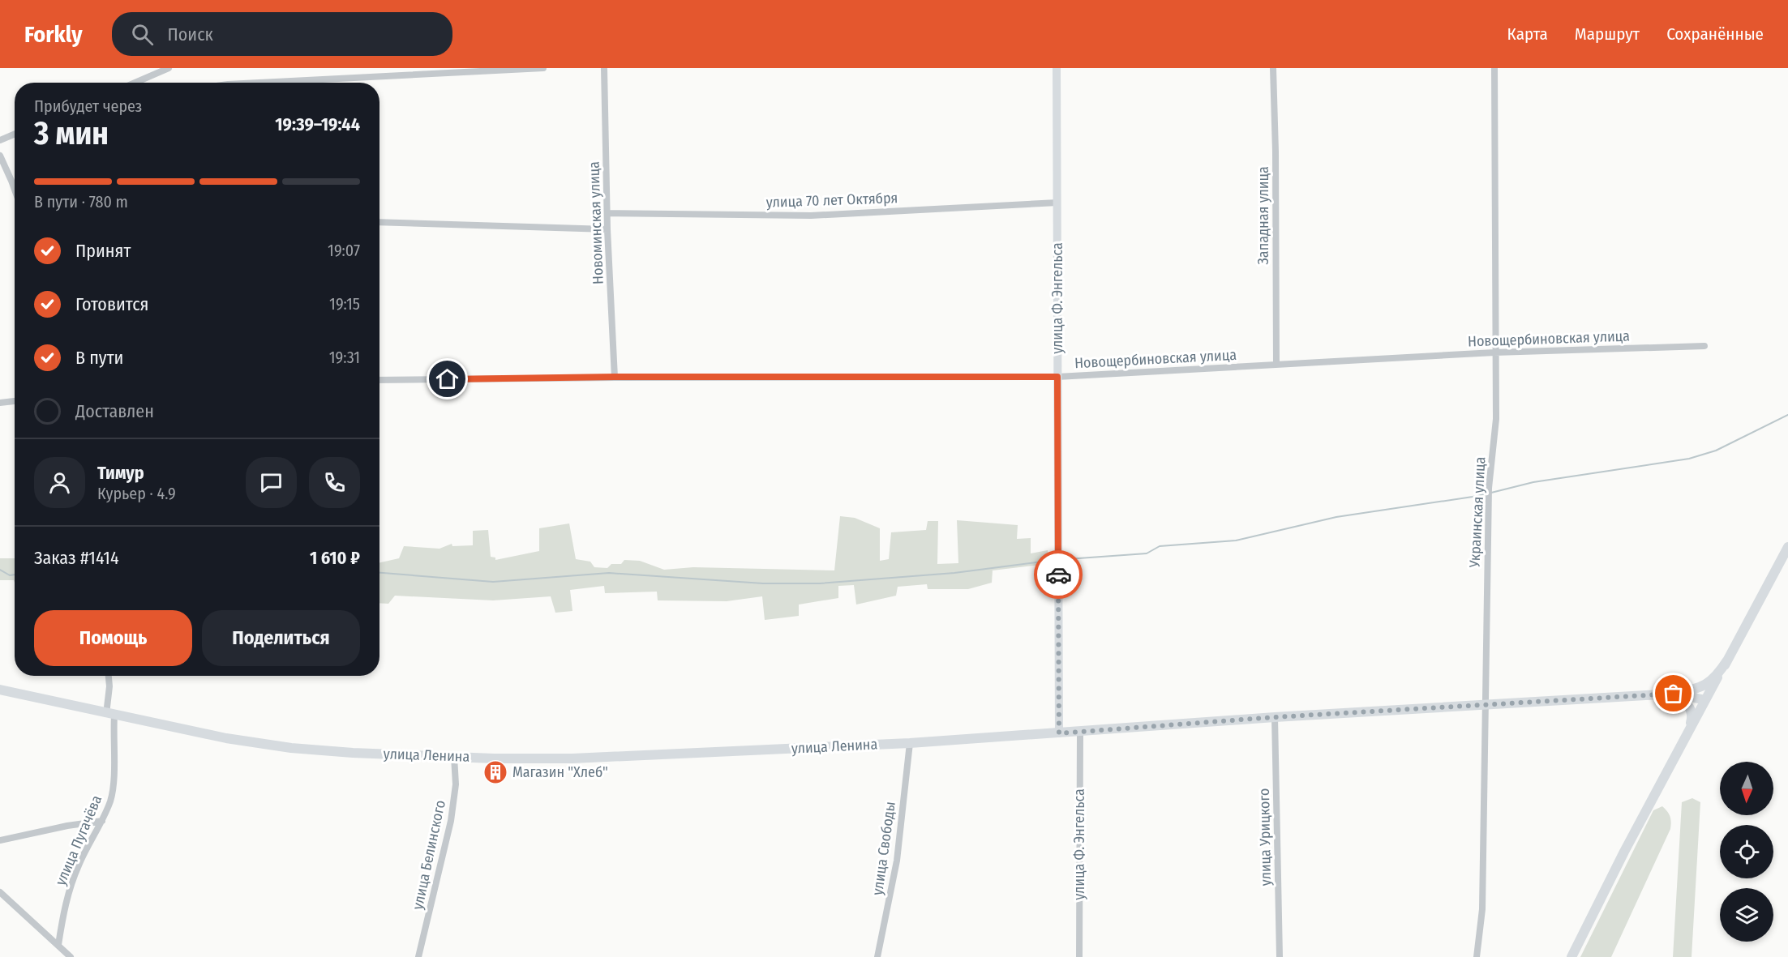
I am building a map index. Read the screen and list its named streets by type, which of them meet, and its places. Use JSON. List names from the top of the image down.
{
  "streets": {
    "main road": ["улица Ф. Энгельса", "улица Ленина"],
    "street": [
      "улица 70 лет Октября",
      "Западная улица",
      "Новоминская улица",
      "Новощербиновская улица",
      "Украинская улица",
      "улица Урицкого",
      "улица Пугачёва",
      "улица Свободы",
      "улица Белинского"
    ]
  },
  "crossings": [
    ["улица 70 лет Октября", "Новоминская улица"],
    ["улица 70 лет Октября", "улица Ф. Энгельса"],
    ["Западная улица", "Новощербиновская улица"],
    ["Новоминская улица", "Новощербиновская улица"],
    ["улица Ф. Энгельса", "Новощербиновская улица"],
    ["улица Ф. Энгельса", "улица Ленина"],
    ["Новощербиновская улица", "Украинская улица"],
    ["Украинская улица", "улица Ленина"],
    ["улица Ленина", "улица Урицкого"],
    ["улица Ленина", "улица Пугачёва"],
    ["улица Ленина", "улица Свободы"],
    ["улица Ленина", "улица Белинского"]
  ],
  "places": {
    "building": ["Магазин \"Хлеб\""]
  },
  "north": "bottom",
  "page": {
    "header": "Forkly",
    "search": "Поиск",
    "nav": ["Карта", "Маршрут", "Сохранённые"],
    "heading": ["3 мин", "Прибудет через", "19:39–19:44"],
    "panel": [
      "Тимур",
      "Курьер · 4.9",
      "Заказ #1414",
      "1 610 ₽"
    ],
    "bar": "В пути · 780 m",
    "list": [
      ["Принят", "19:07"],
      ["Готовится", "19:15"],
      ["В пути", "19:31"],
      "Доставлен"
    ],
    "buttons": ["Помощь", "Поделиться"]
  }
}
